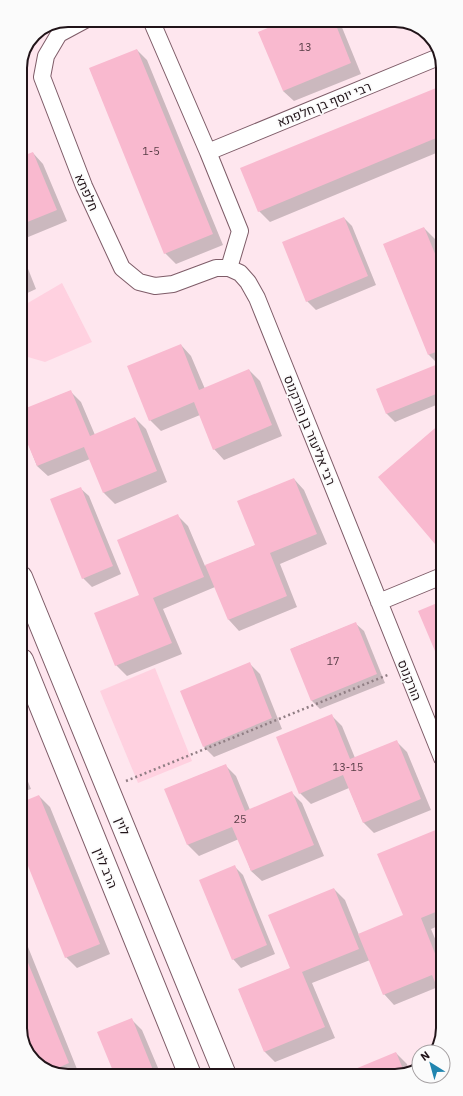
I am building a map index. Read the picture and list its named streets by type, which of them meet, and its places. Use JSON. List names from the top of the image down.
{
  "streets": {
    "main road": ["לוין", "הרב לוין"],
    "street": [
      "רבי יוסף בן חלפתא",
      "חלפתא",
      "רבי אליעזר בן הורקנוס",
      "הורקנוס"
    ]
  },
  "crossings": [
    ["חלפתא", "רבי אליעזר בן הורקנוס"],
    ["רבי אליעזר בן הורקנוס", "הורקנוס"]
  ],
  "house_numbers": [
    "13",
    "1-5",
    "17",
    "13-15",
    "25"
  ],
  "north": "top left"
}
